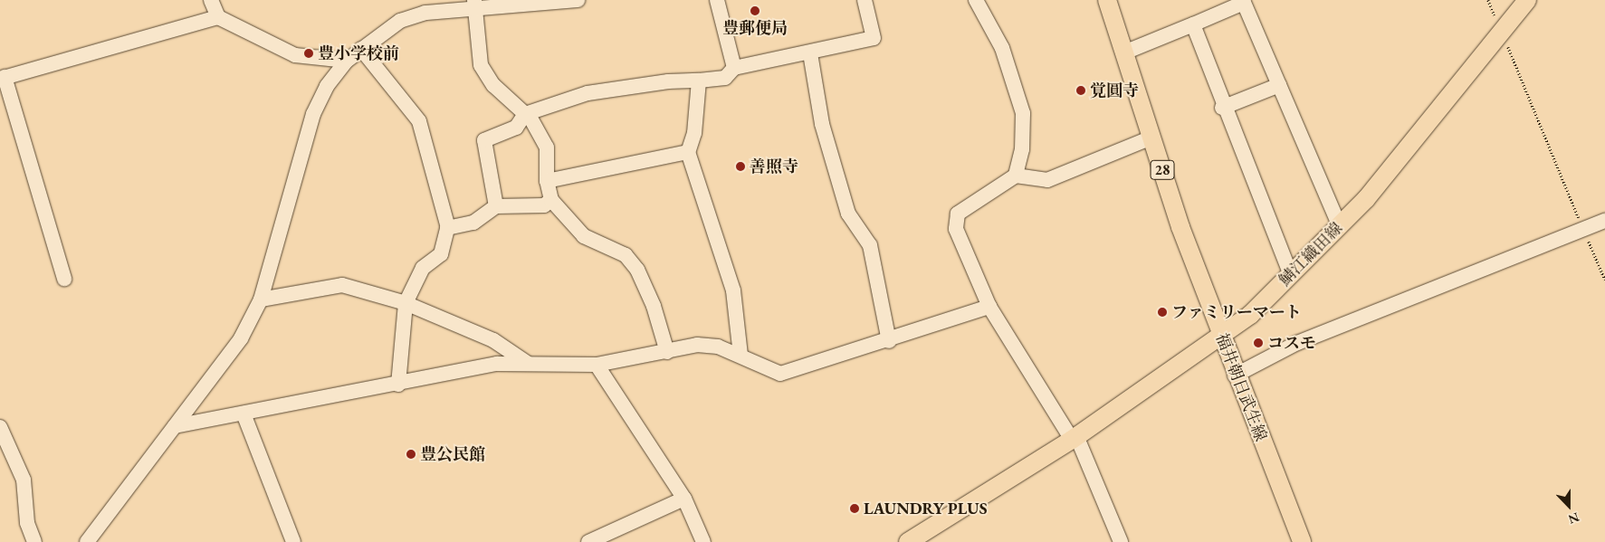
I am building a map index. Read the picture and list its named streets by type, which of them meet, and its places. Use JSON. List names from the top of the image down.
{
  "streets": {
    "main road": ["28", "鯖江織田線", "福井朝日武生線"]
  },
  "crossings": [
    ["鯖江織田線", "福井朝日武生線"]
  ],
  "places": [
    "豊郵便局",
    "豊小学校前",
    "覚圓寺",
    "善照寺",
    "ファミリーマート",
    "コスモ",
    "豊公民館",
    "LAUNDRY PLUS"
  ],
  "north": "bottom"
}
